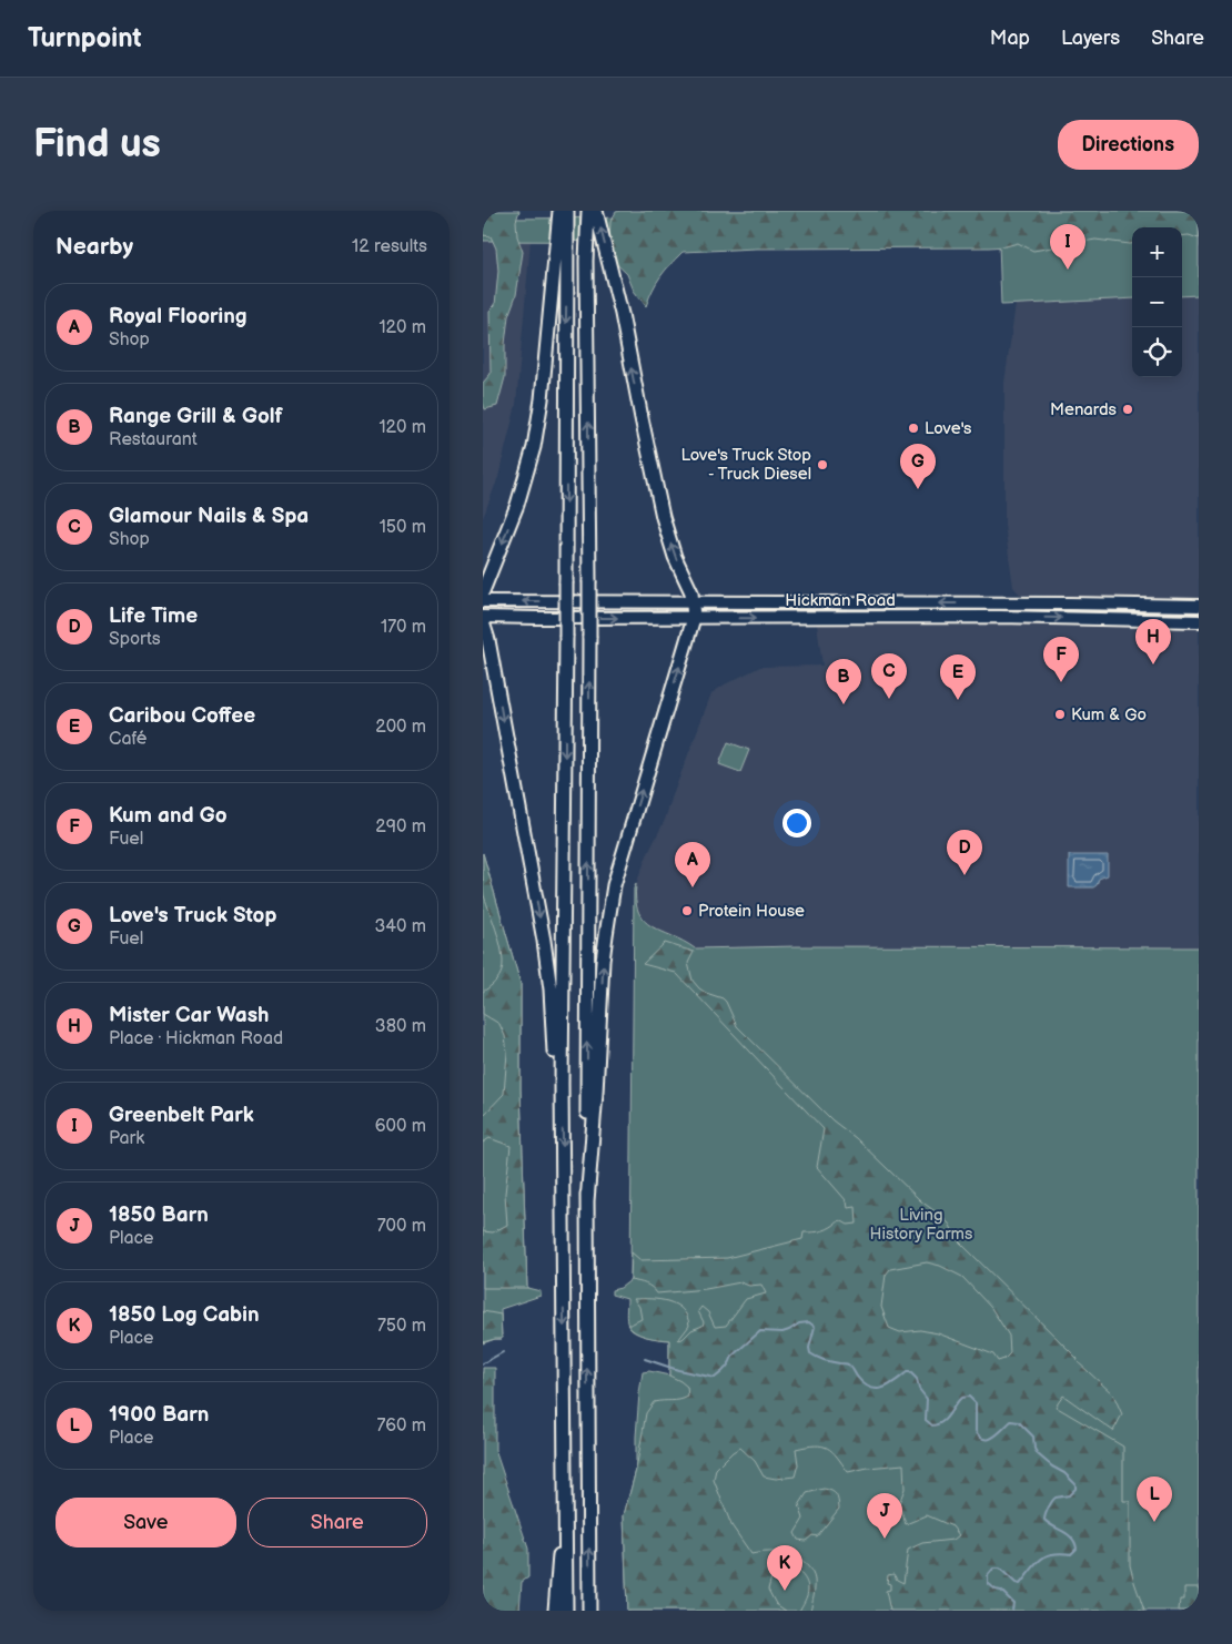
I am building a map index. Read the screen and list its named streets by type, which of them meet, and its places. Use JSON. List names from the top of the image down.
{
  "streets": {
    "highway": ["Hickman Road"]
  },
  "parks": ["Living History Farms"],
  "places": [
    "Menards",
    "Love's",
    "Love's Truck Stop - Truck Diesel",
    "Kum & Go",
    "Protein House"
  ],
  "page": {
    "header": "Turnpoint",
    "nav": ["Map", "Layers", "Share"],
    "buttons": [
      "Directions",
      ["Save", "Share"]
    ],
    "title": "Find us",
    "heading": ["Nearby", "12 results"],
    "pins": [
      "I",
      "G",
      "H",
      "F",
      "C",
      "E",
      "B",
      "D",
      "A",
      "L",
      "J",
      "K"
    ],
    "map_buttons": ["+", "−"],
    "list": [
      {
        "mark": "A",
        "name": "Royal Flooring",
        "note": "Shop",
        "value": "120 m"
      },
      {
        "mark": "B",
        "name": "Range Grill & Golf",
        "note": "Restaurant",
        "value": "120 m"
      },
      {
        "mark": "C",
        "name": "Glamour Nails & Spa",
        "note": "Shop",
        "value": "150 m"
      },
      {
        "mark": "D",
        "name": "Life Time",
        "note": "Sports",
        "value": "170 m"
      },
      {
        "mark": "E",
        "name": "Caribou Coffee",
        "note": "Café",
        "value": "200 m"
      },
      {
        "mark": "F",
        "name": "Kum and Go",
        "note": "Fuel",
        "value": "290 m"
      },
      {
        "mark": "G",
        "name": "Love's Truck Stop",
        "note": "Fuel",
        "value": "340 m"
      },
      {
        "mark": "H",
        "name": "Mister Car Wash",
        "note": "Place · Hickman Road",
        "value": "380 m"
      },
      {
        "mark": "I",
        "name": "Greenbelt Park",
        "note": "Park",
        "value": "600 m"
      },
      {
        "mark": "J",
        "name": "1850 Barn",
        "note": "Place",
        "value": "700 m"
      },
      {
        "mark": "K",
        "name": "1850 Log Cabin",
        "note": "Place",
        "value": "750 m"
      },
      {
        "mark": "L",
        "name": "1900 Barn",
        "note": "Place",
        "value": "760 m"
      }
    ]
  }
}
